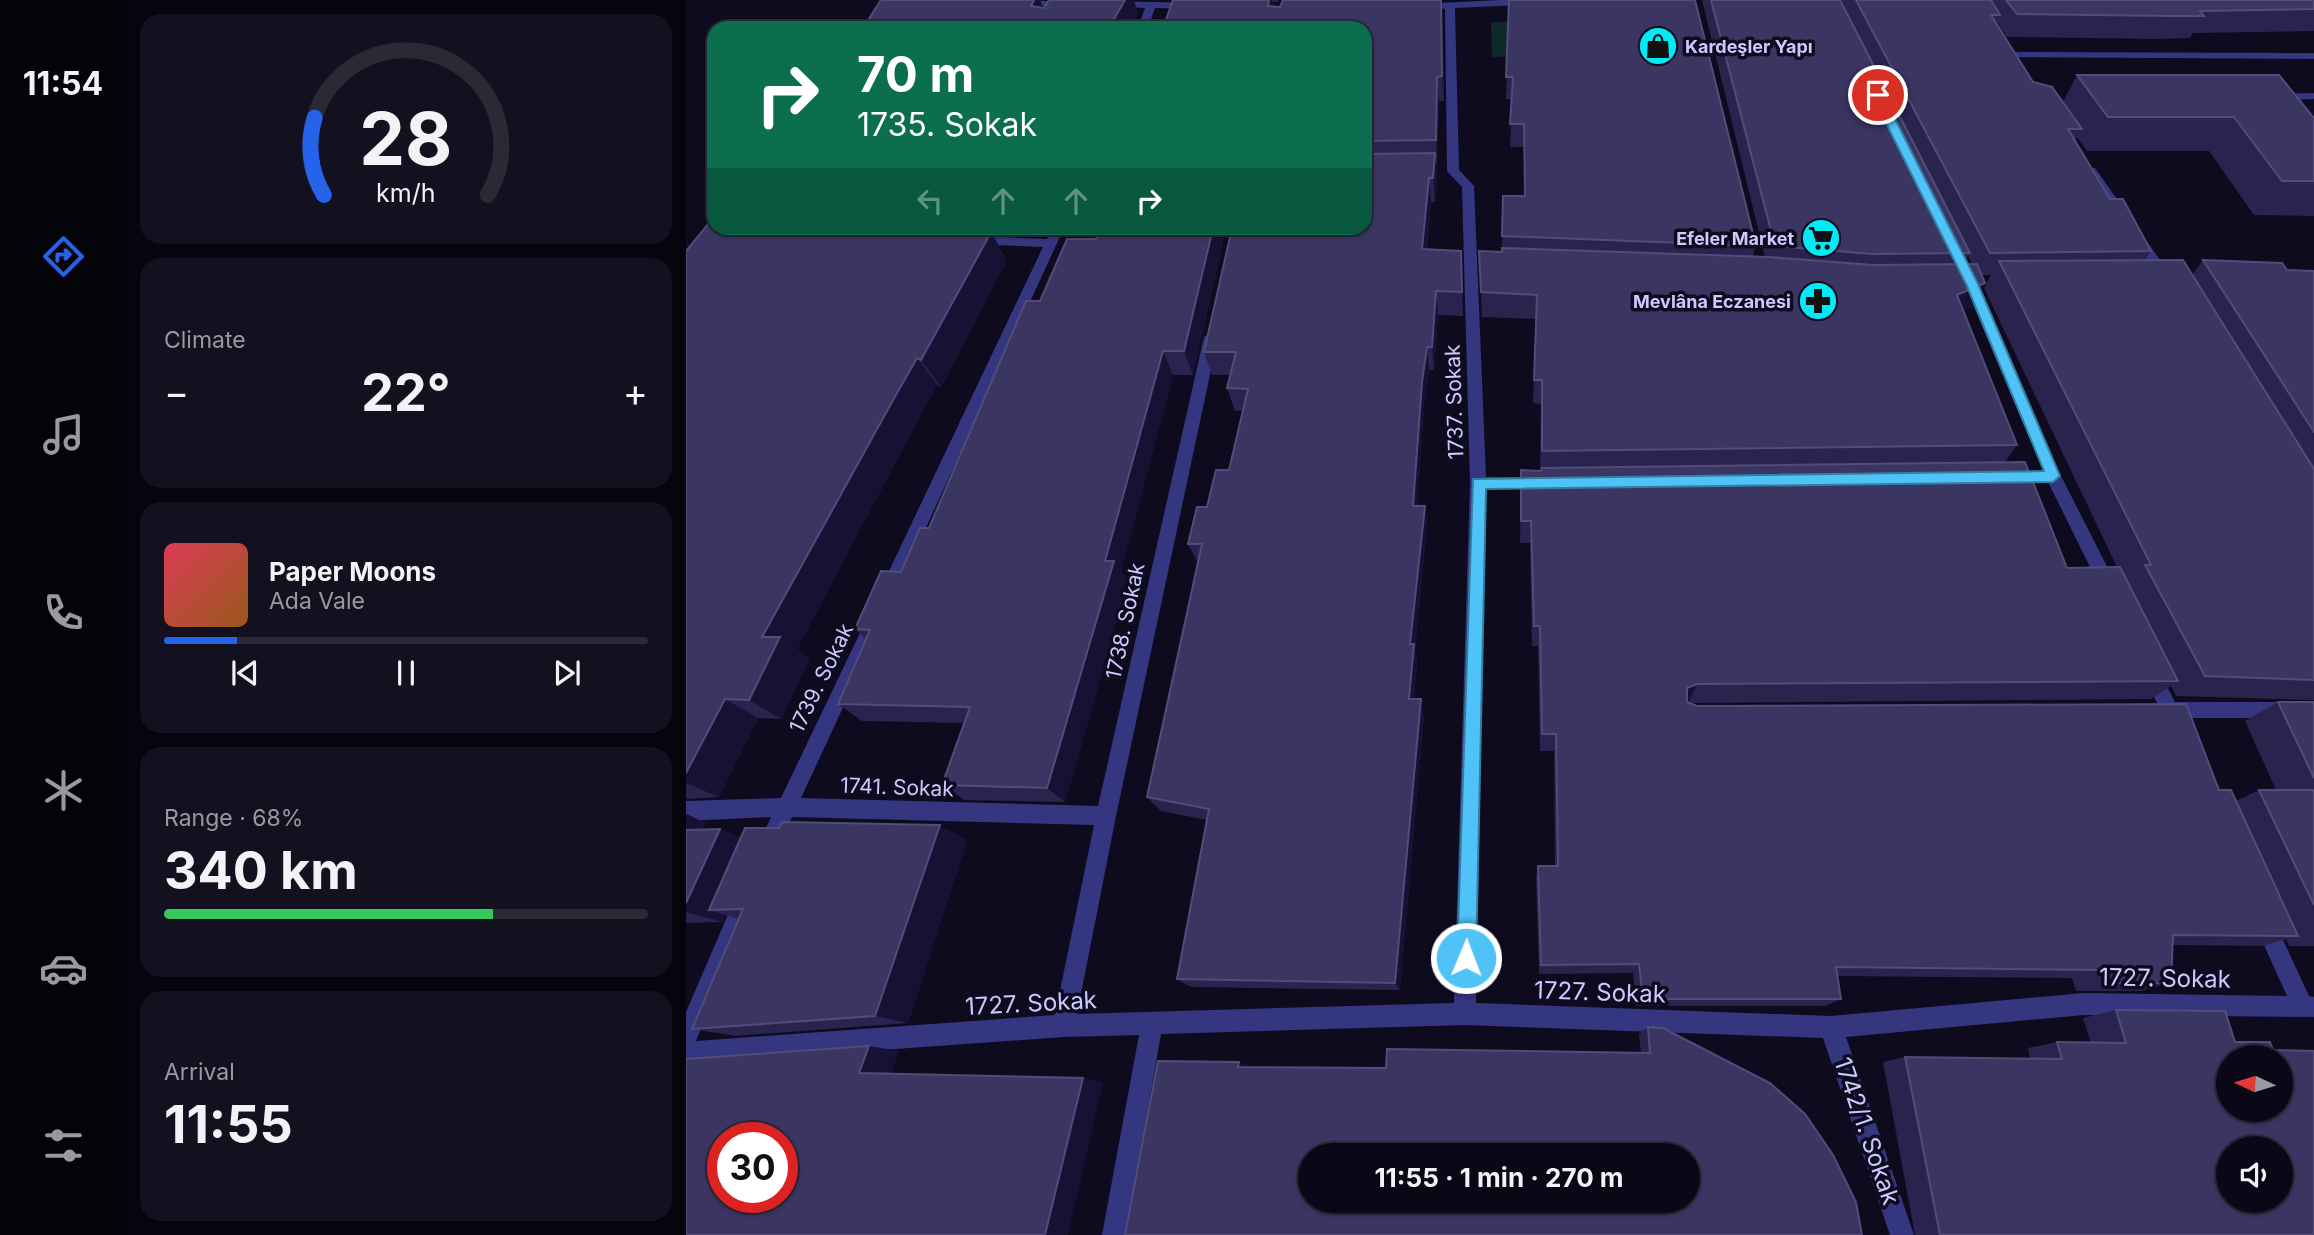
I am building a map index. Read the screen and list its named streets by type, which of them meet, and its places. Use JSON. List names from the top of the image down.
{
  "streets": {
    "street": [
      "1737. Sokak",
      "1738. Sokak",
      "1739. Sokak",
      "1741. Sokak",
      "1727. Sokak",
      "1742/1. Sokak"
    ]
  },
  "crossings": [
    ["1737. Sokak", "1727. Sokak"],
    ["1738. Sokak", "1741. Sokak"],
    ["1738. Sokak", "1727. Sokak"],
    ["1739. Sokak", "1741. Sokak"],
    ["1727. Sokak", "1742/1. Sokak"]
  ],
  "places": {
    "shop": ["Kardeşler Yapı"],
    "supermarket": ["Efeler Market"],
    "pharmacy": ["Mevlâna Eczanesi"]
  },
  "north": "left",
  "page": {
    "tabs": "11:54",
    "turn": ["70 m", "1735. Sokak"],
    "tile": [
      "Climate",
      ["Range · 68%", "340 km"],
      ["Arrival", "11:55"]
    ],
    "heat": ["−", "22°", "+"],
    "song": ["Paper Moons", "Ada Vale"],
    "limit": "30",
    "trip": "11:55 · 1 min · 270 m",
    "gauge": ["28", "km/h"]
  }
}
